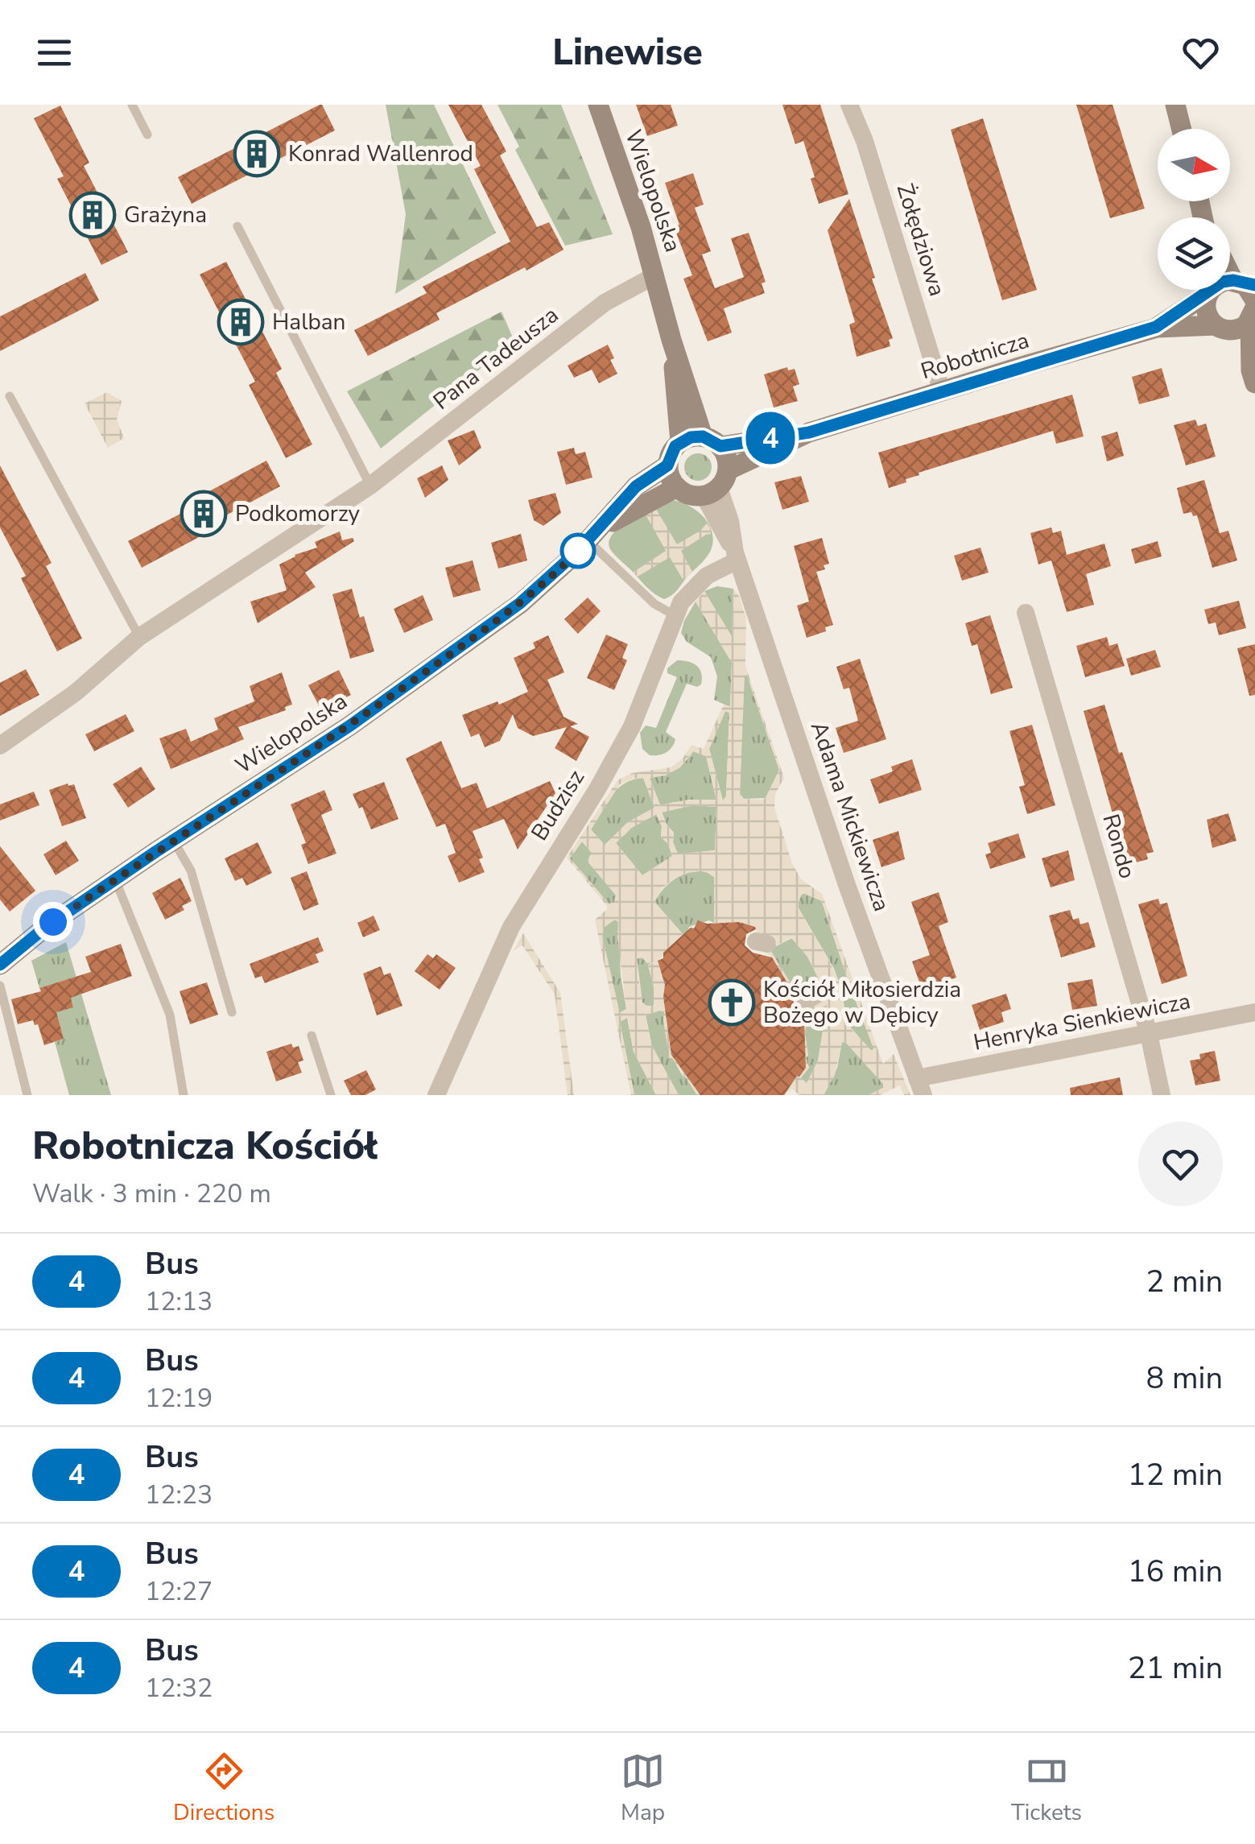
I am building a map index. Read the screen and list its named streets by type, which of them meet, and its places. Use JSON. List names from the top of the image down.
{
  "streets": {
    "street": [
      "Wielopolska",
      "Żołędziowa",
      "Robotnicza",
      "Pana Tadeusza",
      "Budzisz",
      "Adama Mickiewicza",
      "Rondo",
      "Henryka Sienkiewicza"
    ]
  },
  "crossings": [
    ["Wielopolska", "Robotnicza"],
    ["Wielopolska", "Pana Tadeusza"],
    ["Wielopolska", "Adama Mickiewicza"],
    ["Żołędziowa", "Robotnicza"],
    ["Robotnicza", "Adama Mickiewicza"],
    ["Budzisz", "Adama Mickiewicza"],
    ["Adama Mickiewicza", "Henryka Sienkiewicza"],
    ["Rondo", "Henryka Sienkiewicza"]
  ],
  "places": {
    "building": [
      "Konrad Wallenrod",
      "Grażyna",
      "Halban",
      "Podkomorzy"
    ],
    "church": ["Kościół Miłosierdzia Bożego w Dębicy"]
  },
  "lines": ["bus line 4"],
  "north": "right",
  "page": {
    "header": "Linewise",
    "on_map": "4",
    "heading": ["Robotnicza Kościół", "Walk · 3 min · 220 m"],
    "list": [
      {
        "mark": "4",
        "name": "Bus",
        "note": "12:13",
        "value": "2 min"
      },
      {
        "mark": "4",
        "name": "Bus",
        "note": "12:19",
        "value": "8 min"
      },
      {
        "mark": "4",
        "name": "Bus",
        "note": "12:23",
        "value": "12 min"
      },
      {
        "mark": "4",
        "name": "Bus",
        "note": "12:27",
        "value": "16 min"
      },
      {
        "mark": "4",
        "name": "Bus",
        "note": "12:32",
        "value": "21 min"
      }
    ],
    "tabs": ["Directions", "Map", "Tickets"]
  }
}
